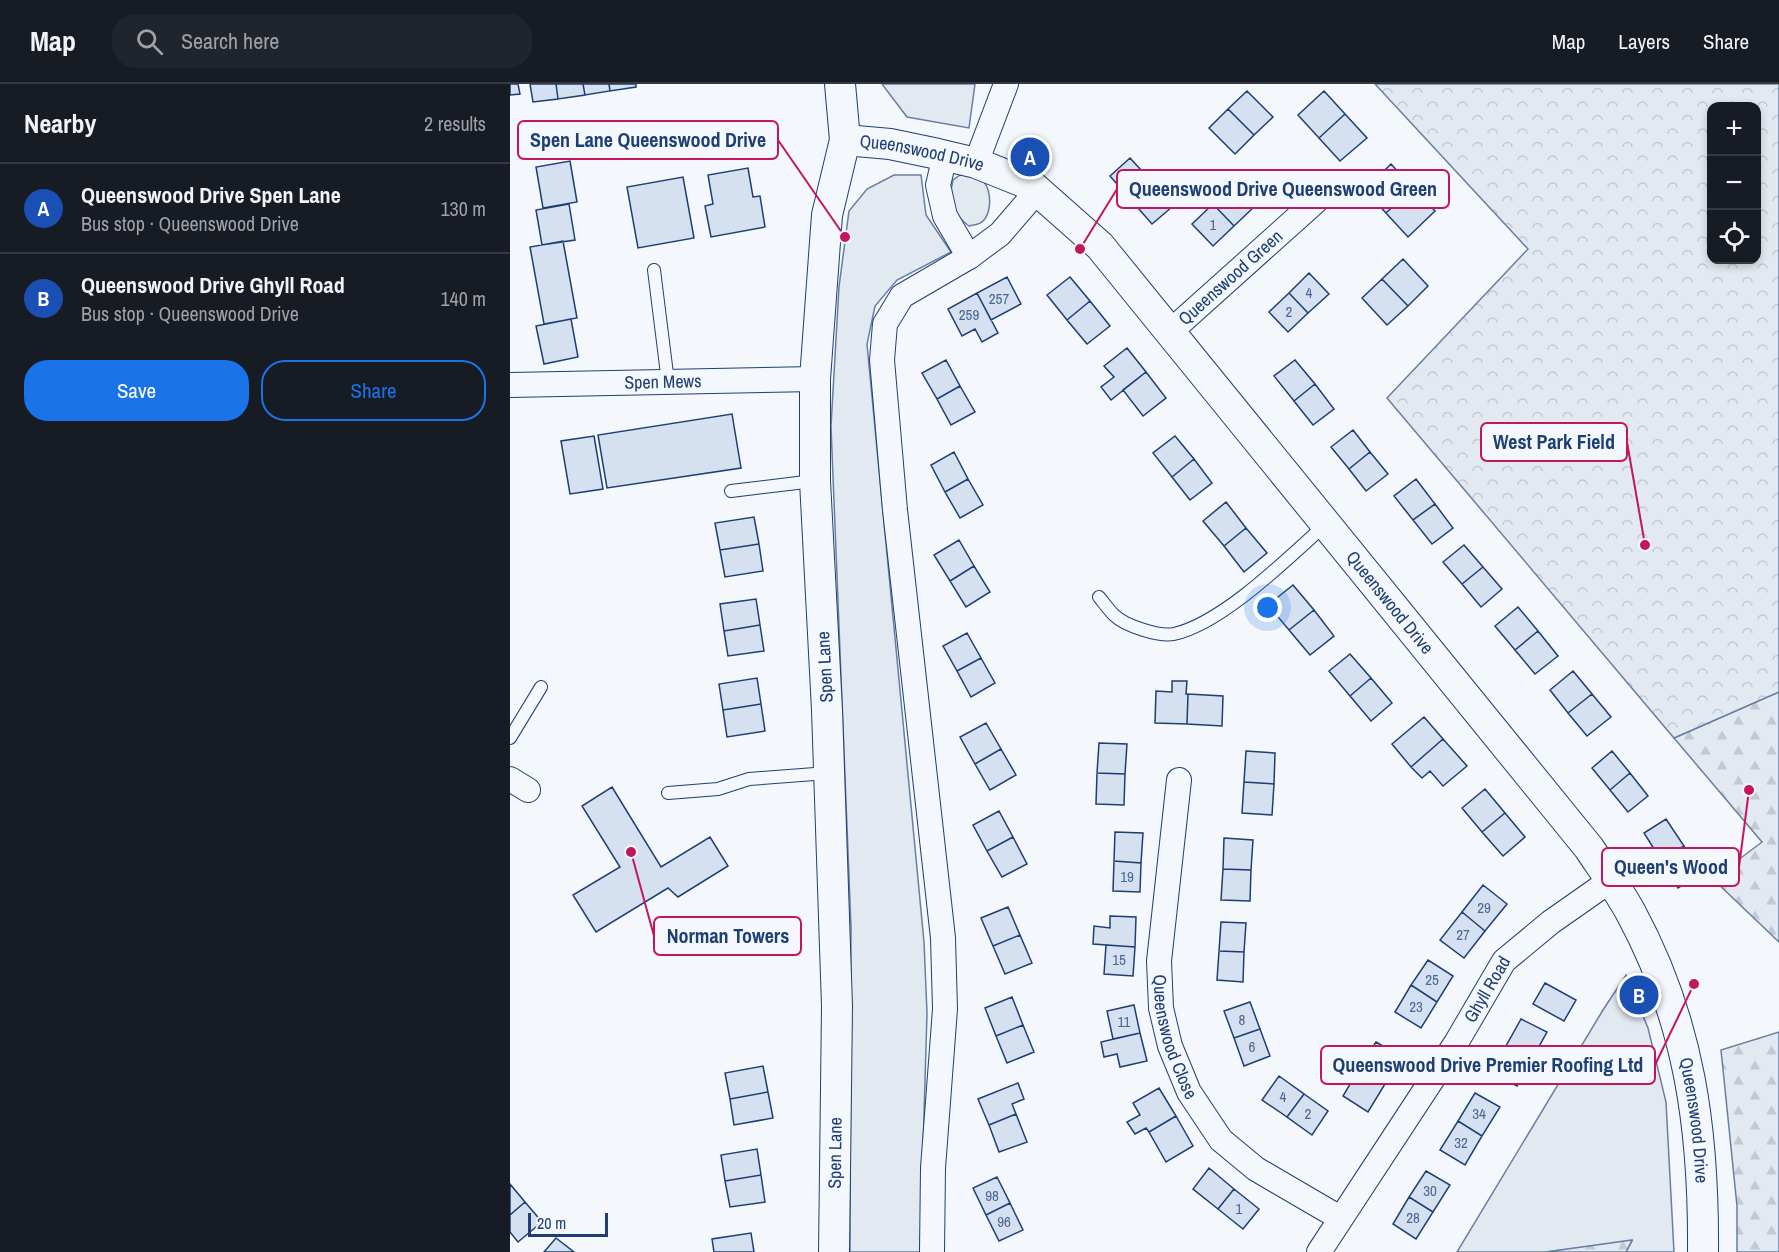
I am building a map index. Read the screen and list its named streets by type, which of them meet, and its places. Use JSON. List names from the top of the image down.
{
  "streets": {
    "street": [
      "Queenswood Drive",
      "Queenswood Green",
      "Spen Mews",
      "Spen Lane",
      "Ghyll Road",
      "Queenswood Close"
    ]
  },
  "crossings": [
    ["Queenswood Drive", "Queenswood Green"],
    ["Queenswood Drive", "Spen Lane"],
    ["Queenswood Drive", "Ghyll Road"],
    ["Spen Mews", "Spen Lane"],
    ["Ghyll Road", "Queenswood Close"]
  ],
  "places": [
    "Spen Lane Queenswood Drive",
    "Queenswood Drive Queenswood Green",
    "West Park Field",
    "Queen's Wood",
    "Norman Towers",
    "Queenswood Drive Premier Roofing Ltd"
  ],
  "house_numbers": [
    "1",
    "4",
    "257",
    "2",
    "259",
    "19",
    "29",
    "27",
    "15",
    "25",
    "23",
    "8",
    "11",
    "6",
    "4",
    "2",
    "34",
    "32",
    "30",
    "98",
    "1",
    "28",
    "96"
  ],
  "scale_bar": "20 m",
  "page": {
    "header": "Map",
    "search": "Search here",
    "nav": ["Map", "Layers", "Share"],
    "heading": ["Nearby", "2 results"],
    "map_buttons": ["+", "−"],
    "pins": ["A", "B"],
    "list": [
      {
        "mark": "A",
        "name": "Queenswood Drive Spen Lane",
        "note": "Bus stop · Queenswood Drive",
        "value": "130 m"
      },
      {
        "mark": "B",
        "name": "Queenswood Drive Ghyll Road",
        "note": "Bus stop · Queenswood Drive",
        "value": "140 m"
      }
    ],
    "buttons": ["Save", "Share"],
    "scale": "20 m"
  }
}
